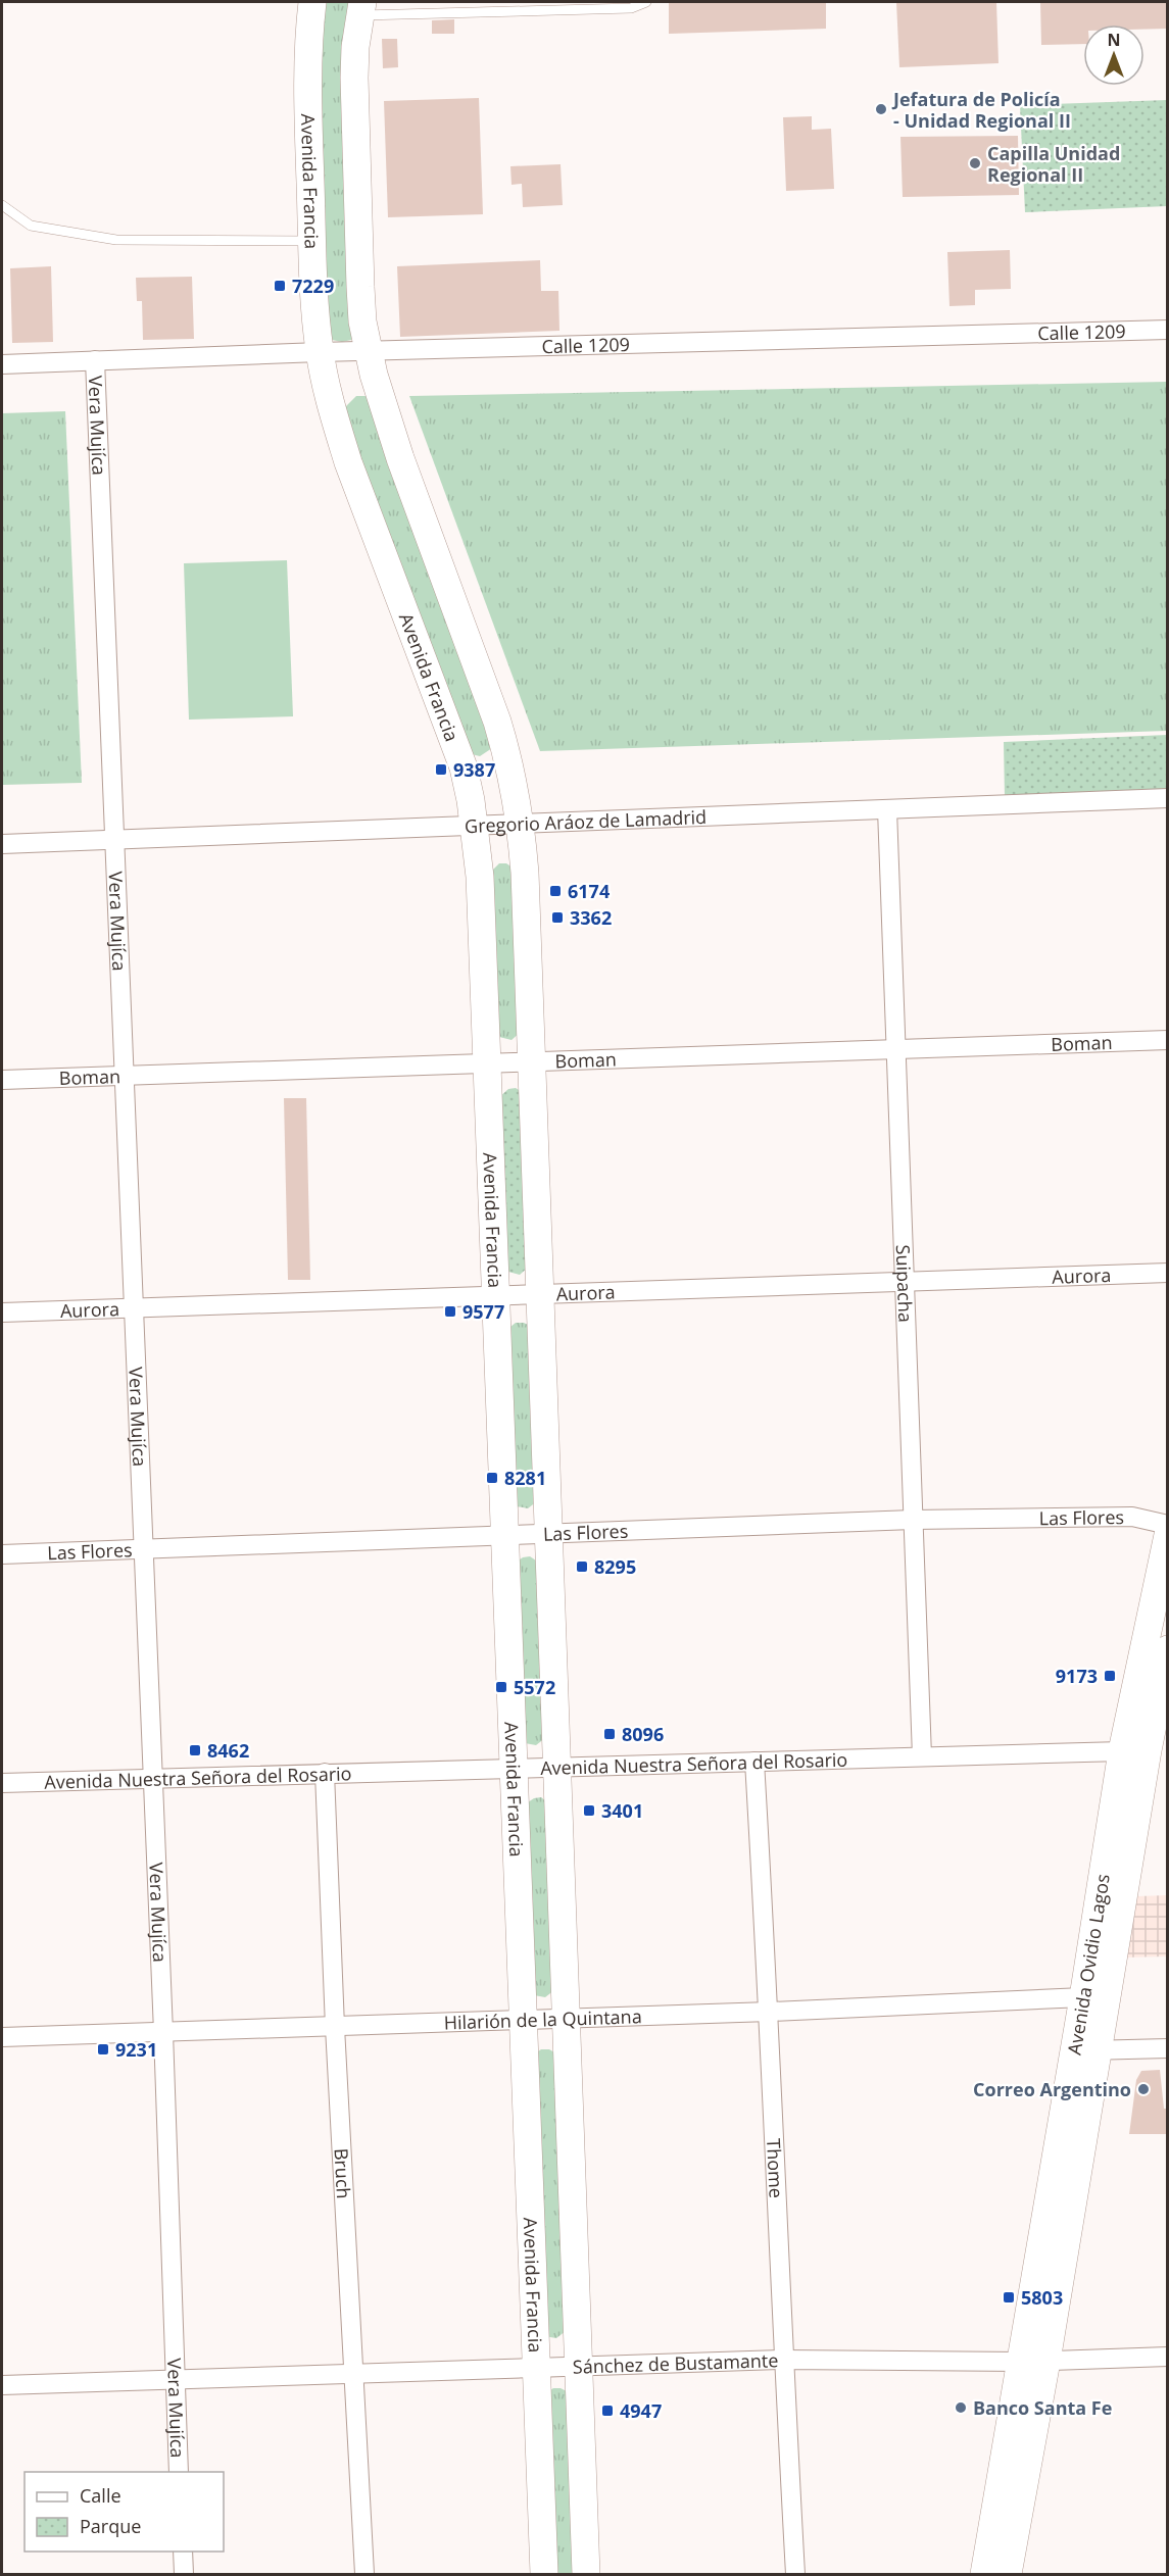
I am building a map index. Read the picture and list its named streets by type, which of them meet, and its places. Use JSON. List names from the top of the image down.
{
  "streets": {
    "street": [
      "Avenida Francia",
      "Calle 1209",
      "Vera Mujíca",
      "Gregorio Aráoz de Lamadrid",
      "Boman",
      "Aurora",
      "Suipacha",
      "Las Flores",
      "Avenida Nuestra Señora del Rosario",
      "Avenida Ovidio Lagos",
      "Hilarión de la Quintana",
      "Thome",
      "Bruch",
      "Sánchez de Bustamante"
    ]
  },
  "crossings": [
    ["Avenida Francia", "Calle 1209"],
    ["Avenida Francia", "Gregorio Aráoz de Lamadrid"],
    ["Avenida Francia", "Boman"],
    ["Avenida Francia", "Aurora"],
    ["Avenida Francia", "Las Flores"],
    ["Avenida Francia", "Avenida Nuestra Señora del Rosario"],
    ["Avenida Francia", "Hilarión de la Quintana"],
    ["Avenida Francia", "Sánchez de Bustamante"],
    ["Calle 1209", "Vera Mujíca"],
    ["Vera Mujíca", "Gregorio Aráoz de Lamadrid"],
    ["Vera Mujíca", "Boman"],
    ["Vera Mujíca", "Aurora"],
    ["Vera Mujíca", "Las Flores"],
    ["Vera Mujíca", "Avenida Nuestra Señora del Rosario"],
    ["Vera Mujíca", "Hilarión de la Quintana"],
    ["Vera Mujíca", "Sánchez de Bustamante"],
    ["Gregorio Aráoz de Lamadrid", "Suipacha"],
    ["Boman", "Suipacha"],
    ["Aurora", "Suipacha"],
    ["Suipacha", "Las Flores"],
    ["Suipacha", "Avenida Nuestra Señora del Rosario"],
    ["Avenida Nuestra Señora del Rosario", "Avenida Ovidio Lagos"],
    ["Avenida Nuestra Señora del Rosario", "Thome"],
    ["Avenida Nuestra Señora del Rosario", "Bruch"],
    ["Avenida Ovidio Lagos", "Hilarión de la Quintana"],
    ["Avenida Ovidio Lagos", "Sánchez de Bustamante"],
    ["Hilarión de la Quintana", "Thome"],
    ["Hilarión de la Quintana", "Bruch"],
    ["Thome", "Sánchez de Bustamante"],
    ["Bruch", "Sánchez de Bustamante"]
  ],
  "places": {
    "other": [
      "Jefatura de Policía - Unidad Regional II",
      "Capilla Unidad Regional II",
      "Correo Argentino",
      "Banco Santa Fe"
    ],
    "transit": [
      "7229",
      "9387",
      "6174",
      "3362",
      "9577",
      "8281",
      "8295",
      "9173",
      "5572",
      "8096",
      "8462",
      "3401",
      "9231",
      "5803",
      "4947"
    ]
  },
  "legend": ["Calle", "Parque"],
  "north": "top"
}
